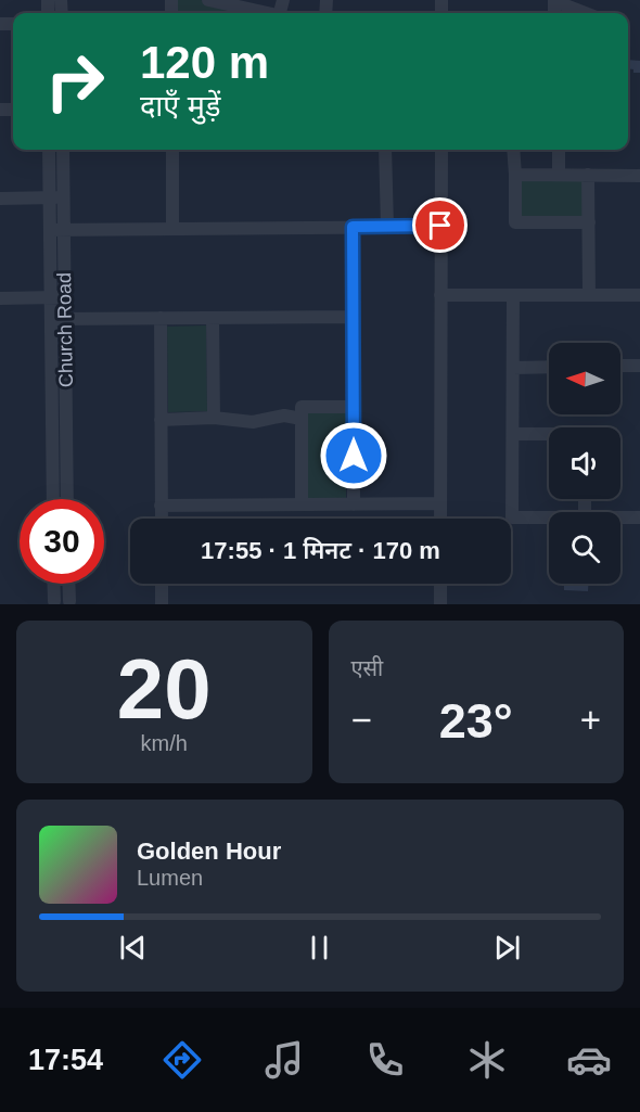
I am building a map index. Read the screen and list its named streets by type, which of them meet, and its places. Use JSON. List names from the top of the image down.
{
  "streets": {
    "street": ["Church Road"]
  },
  "north": "left",
  "page": {
    "turn": ["120 m", "दाएँ मुड़ें"],
    "limit": "30",
    "trip": "17:55 · 1 मिनट · 170 m",
    "tile": [
      ["20", "km/h"],
      "एसी"
    ],
    "heat": ["−", "23°", "+"],
    "song": ["Golden Hour", "Lumen"],
    "tabs": "17:54"
  }
}
